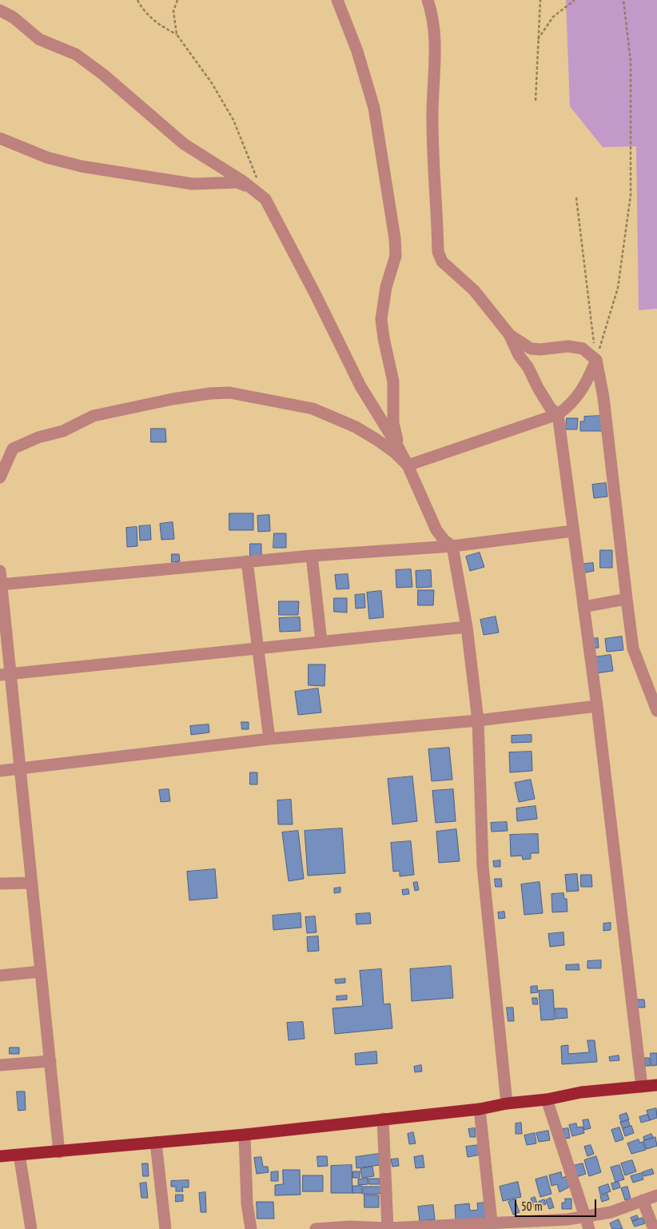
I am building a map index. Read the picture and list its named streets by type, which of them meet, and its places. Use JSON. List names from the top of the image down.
{
  "scale_bar": "50 m"
}
